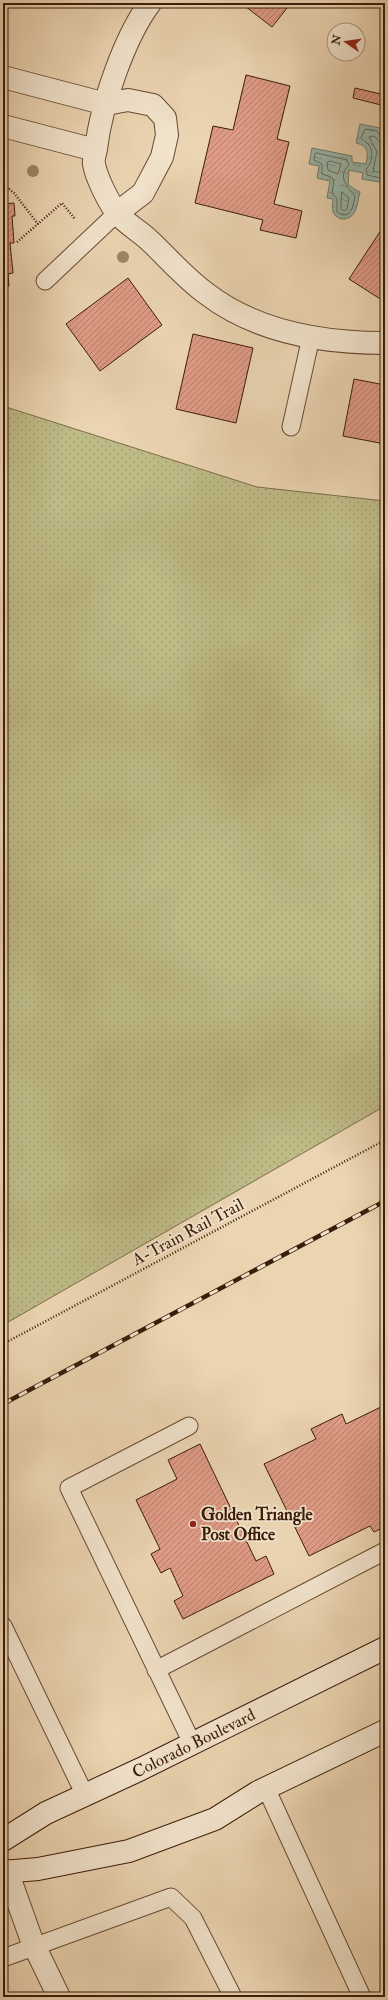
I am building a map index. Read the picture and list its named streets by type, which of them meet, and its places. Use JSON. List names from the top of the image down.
{
  "streets": {
    "street": ["Colorado Boulevard"],
    "path": ["A-Train Rail Trail"]
  },
  "places": ["Golden Triangle Post Office"],
  "north": "left"
}
